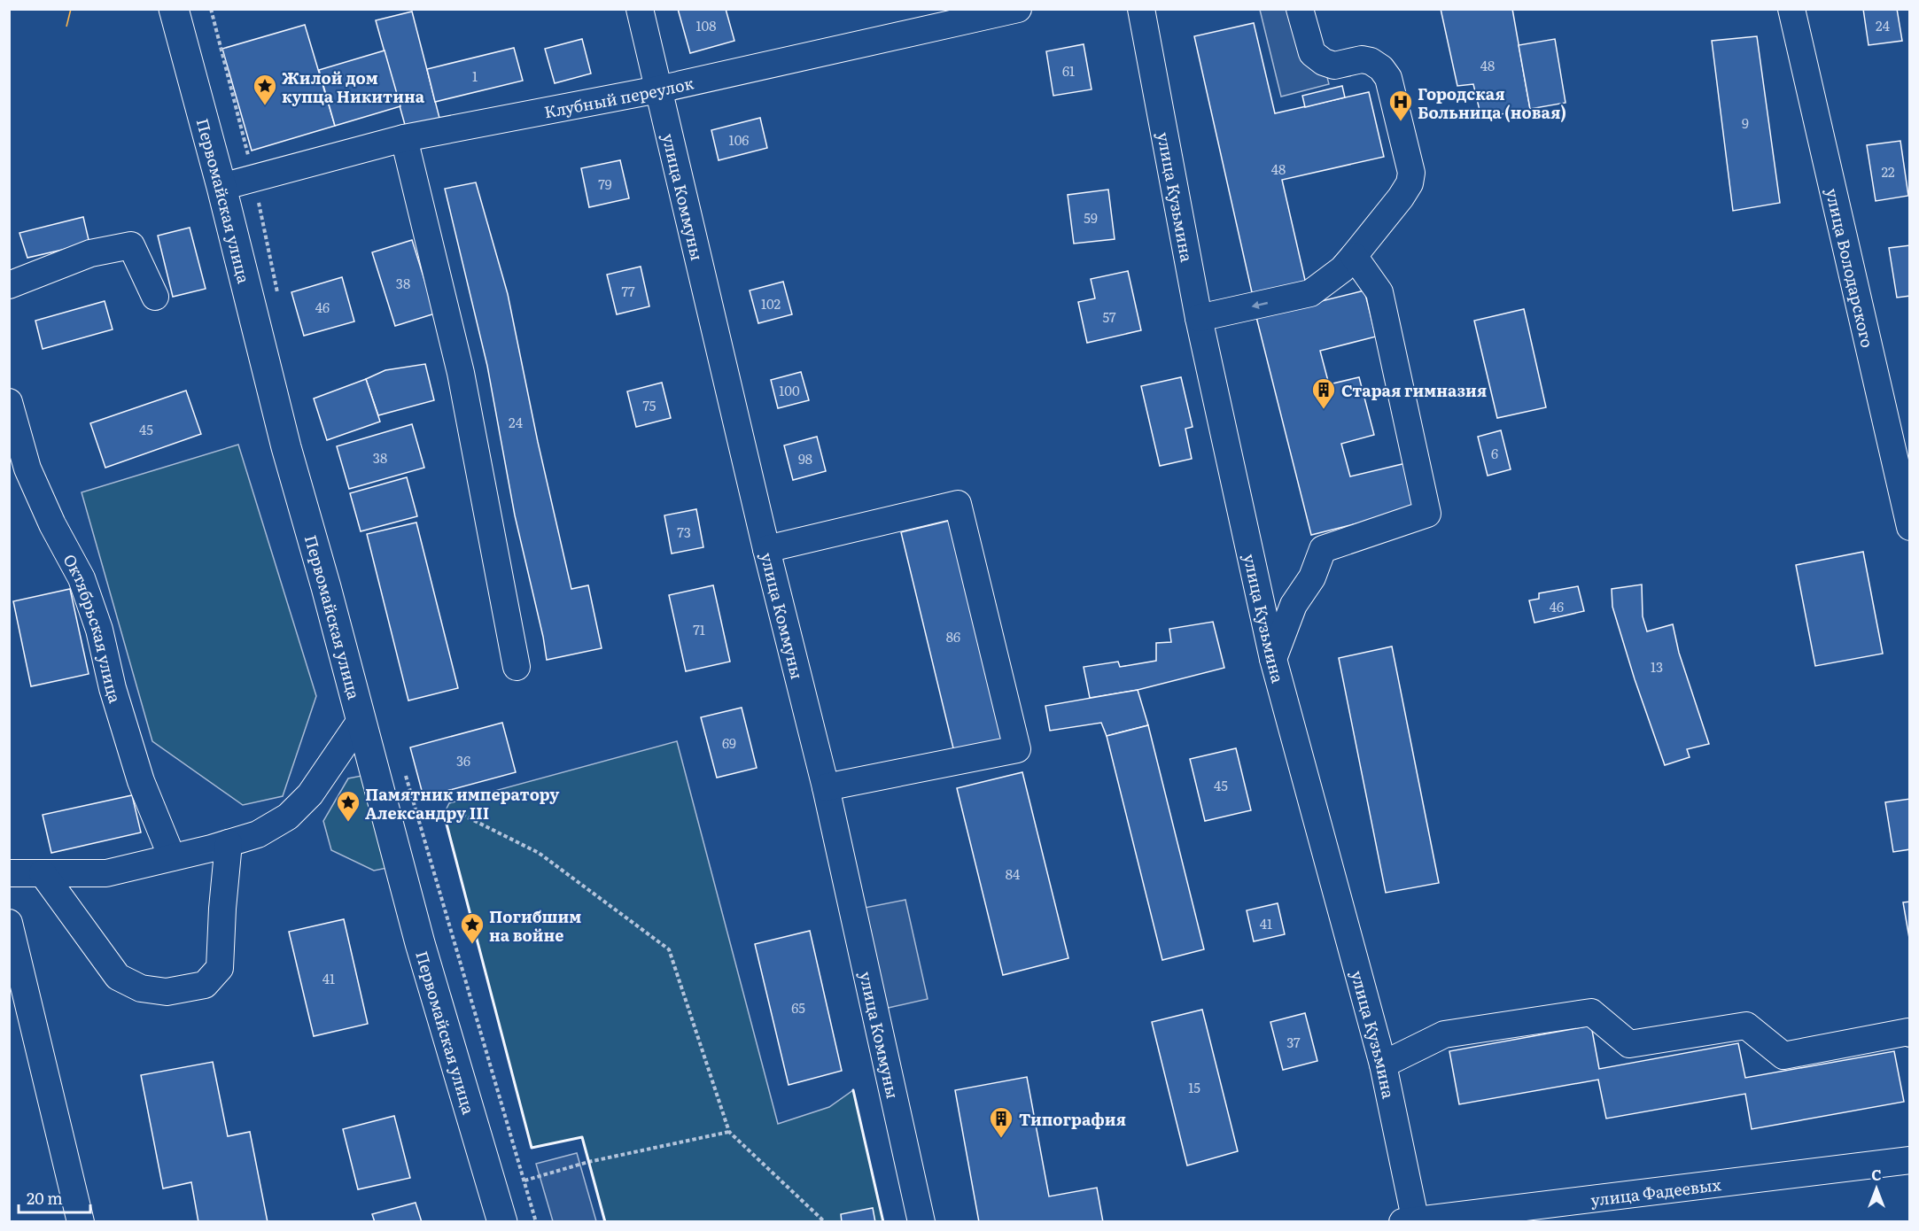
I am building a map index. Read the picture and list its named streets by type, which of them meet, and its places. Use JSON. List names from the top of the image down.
{
  "streets": {
    "main road": ["Первомайская улица"],
    "street": [
      "Клубный переулок",
      "улица Коммуны",
      "улица Кузьмина",
      "улица Володарского",
      "Октябрьская улица",
      "улица Фадеевых"
    ]
  },
  "crossings": [
    ["Клубный переулок", "улица Коммуны"],
    ["Клубный переулок", "Первомайская улица"],
    ["улица Кузьмина", "улица Фадеевых"]
  ],
  "places": {
    "place": ["Жилой дом купца Никитина", "Памятник императору Александру III", "Погибшим на войне"],
    "hospital": ["Городская Больница (новая)"],
    "building": ["Старая гимназия", "Типография"]
  },
  "house_numbers": [
    "108",
    "24",
    "48",
    "61",
    "1",
    "9",
    "106",
    "48",
    "22",
    "79",
    "59",
    "38",
    "77",
    "102",
    "46",
    "57",
    "100",
    "75",
    "24",
    "45",
    "6",
    "38",
    "98",
    "73",
    "46",
    "71",
    "86",
    "13",
    "69",
    "36",
    "45",
    "84",
    "41",
    "41",
    "65",
    "37",
    "15"
  ],
  "scale_bar": "20 m",
  "north": "top"
}
